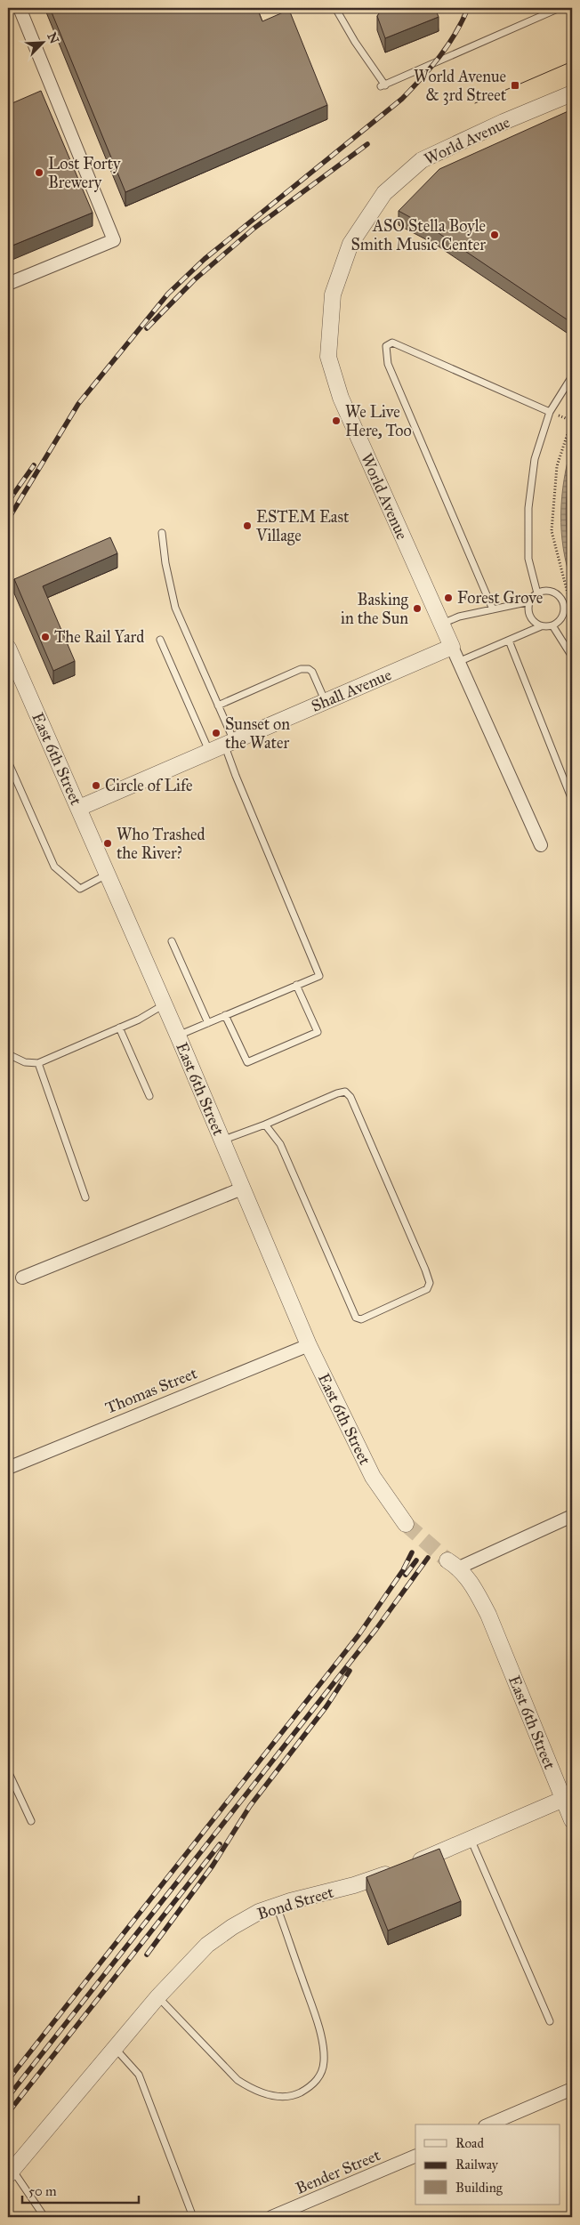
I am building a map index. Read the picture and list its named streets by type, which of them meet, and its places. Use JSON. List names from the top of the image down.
{
  "streets": {
    "street": [
      "World Avenue",
      "Shall Avenue",
      "East 6th Street",
      "Thomas Street",
      "Bond Street",
      "Bender Street"
    ]
  },
  "crossings": [
    ["World Avenue", "Shall Avenue"],
    ["Shall Avenue", "East 6th Street"],
    ["East 6th Street", "Thomas Street"],
    ["East 6th Street", "Bond Street"]
  ],
  "places": {
    "transit": ["World Avenue & 3rd Street"],
    "other": [
      "Lost Forty Brewery",
      "ASO Stella Boyle Smith Music Center",
      "We Live Here, Too",
      "ESTEM East Village",
      "Forest Grove",
      "Basking in the Sun",
      "The Rail Yard",
      "Sunset on the Water",
      "Circle of Life",
      "Who Trashed the River?"
    ]
  },
  "legend": ["Road", "Railway", "Building"],
  "scale_bar": "50 m",
  "north": "top right"
}
